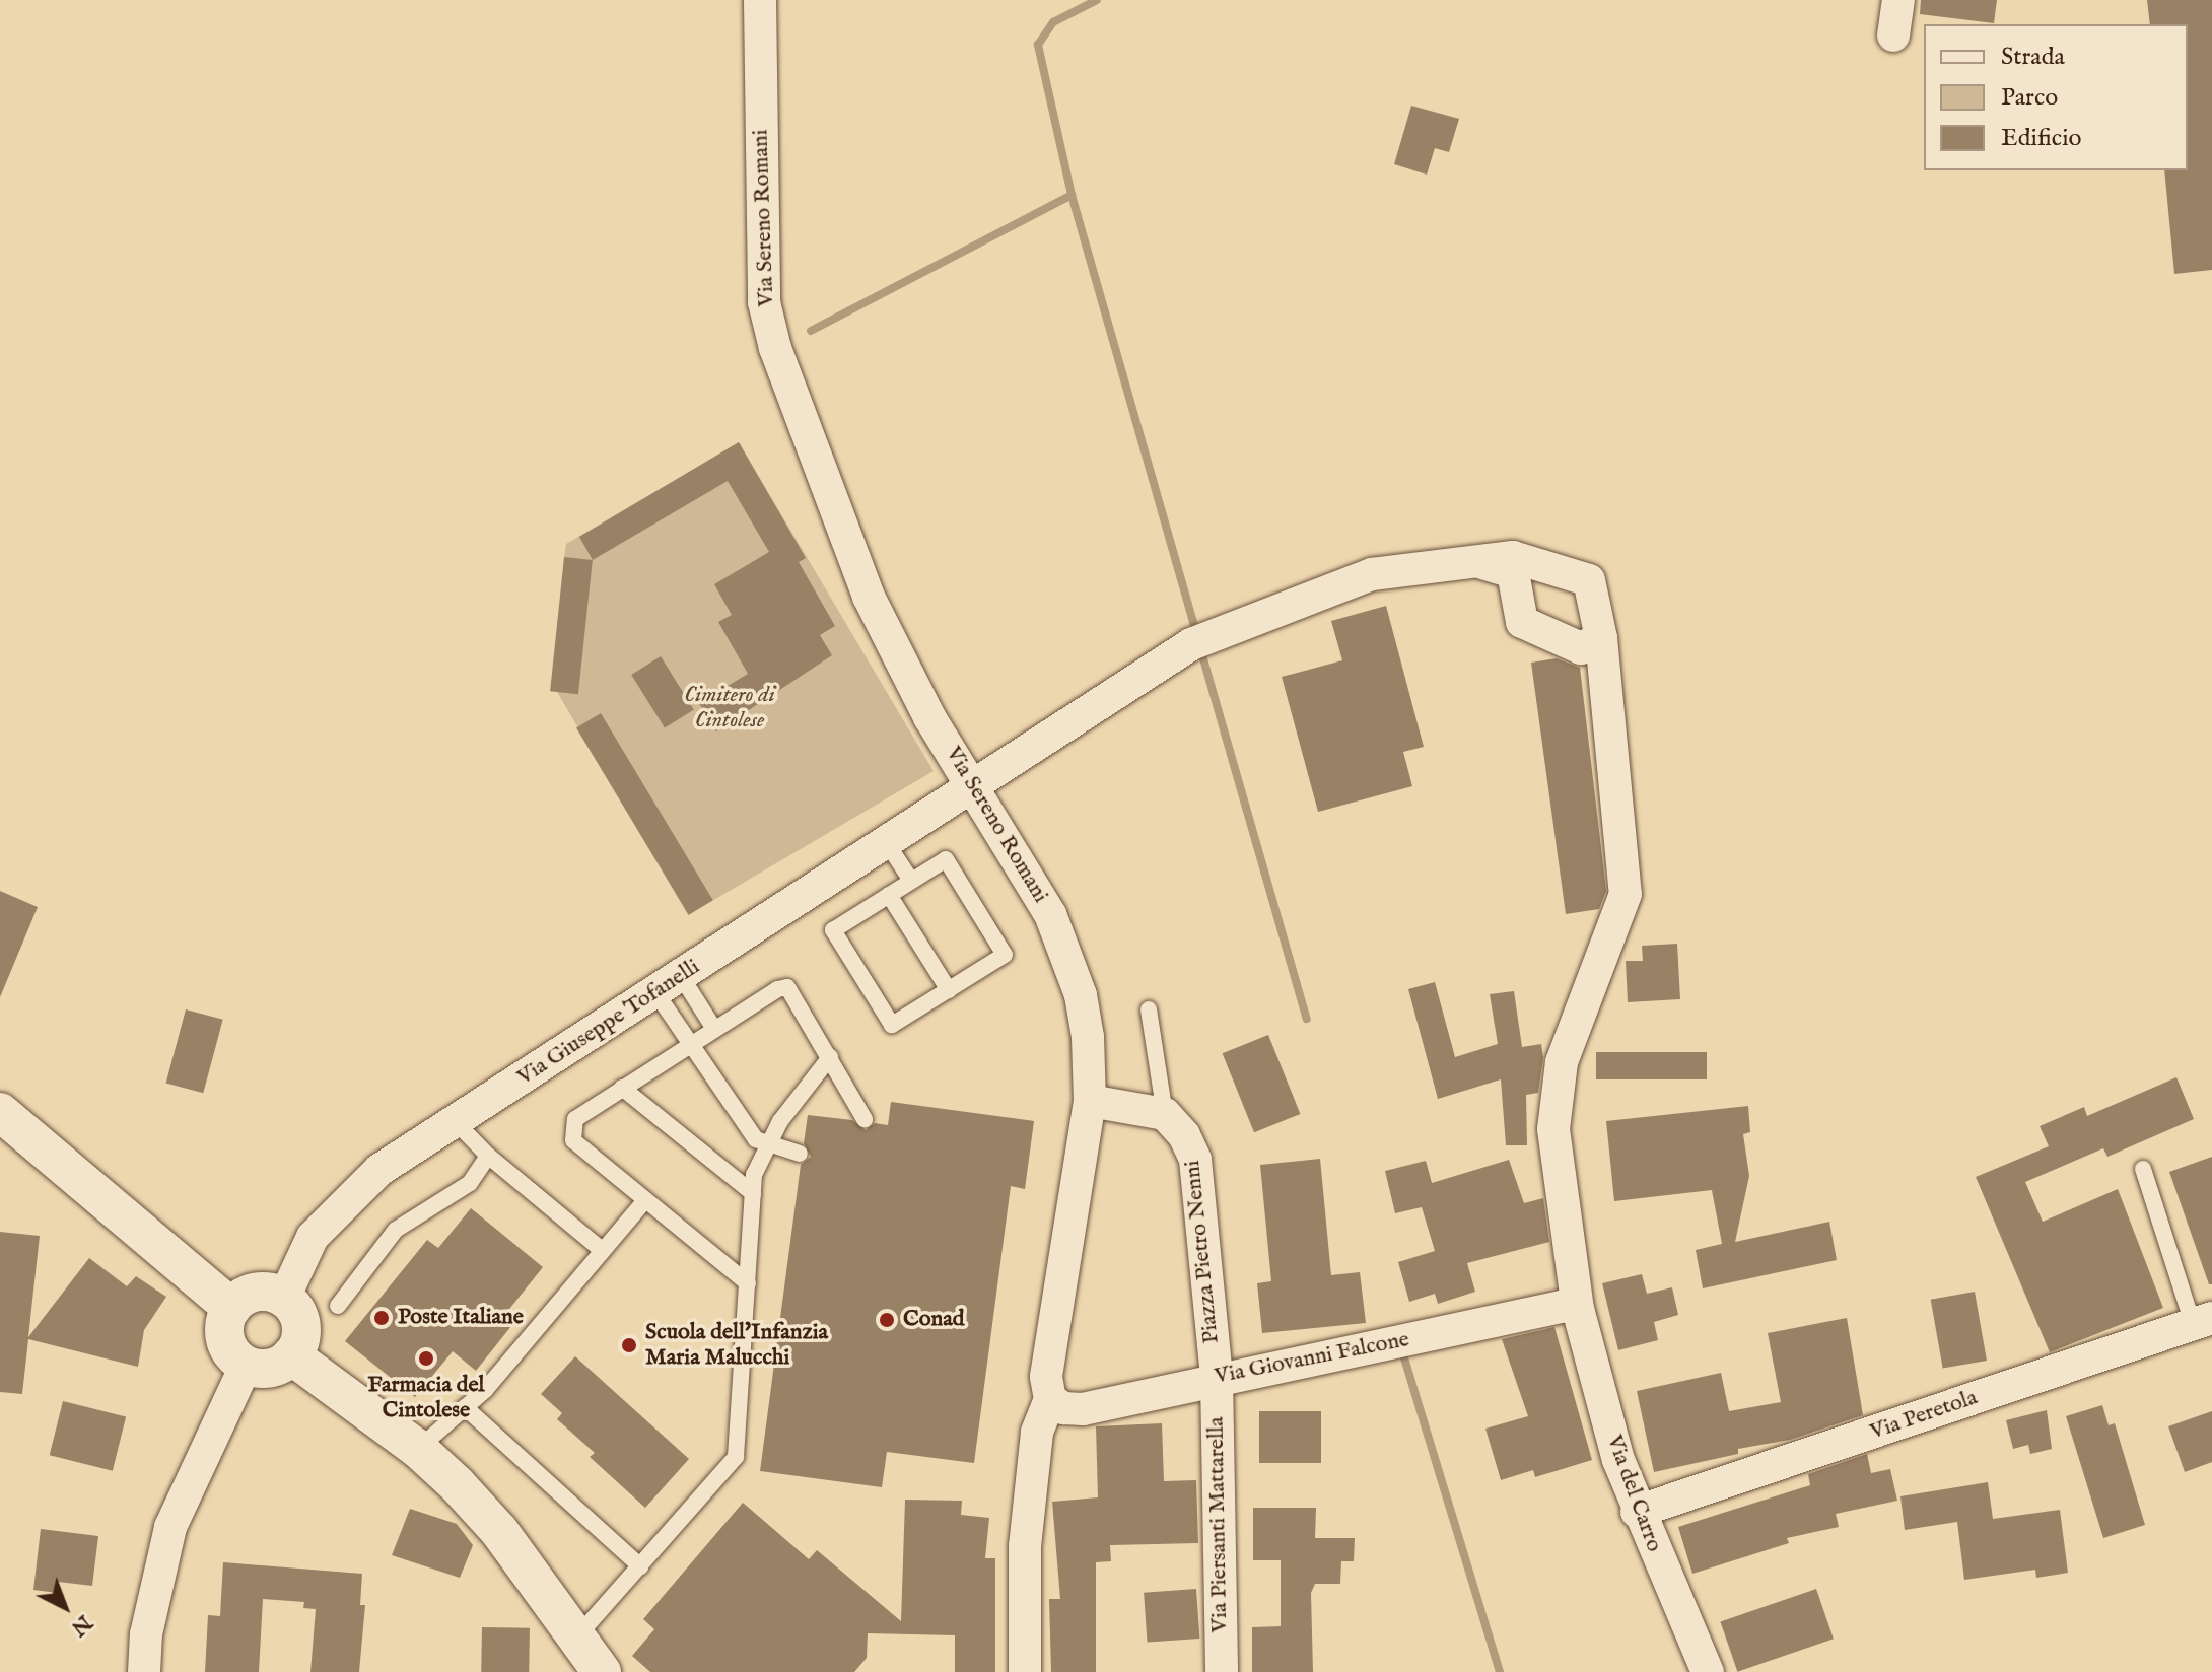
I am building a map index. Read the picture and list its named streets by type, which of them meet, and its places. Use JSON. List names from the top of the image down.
{
  "streets": {
    "street": [
      "Via Sereno Romani",
      "Via Giuseppe Tofanelli",
      "Piazza Pietro Nenni",
      "Via Giovanni Falcone",
      "Via Peretola",
      "Via del Carro",
      "Via Piersanti Mattarella"
    ]
  },
  "crossings": [
    ["Via Sereno Romani", "Via Giuseppe Tofanelli"],
    ["Via Sereno Romani", "Via Giovanni Falcone"],
    ["Via Giuseppe Tofanelli", "Via del Carro"],
    ["Piazza Pietro Nenni", "Via Giovanni Falcone"],
    ["Piazza Pietro Nenni", "Via Piersanti Mattarella"],
    ["Via Giovanni Falcone", "Via del Carro"],
    ["Via Giovanni Falcone", "Via Piersanti Mattarella"],
    ["Via Peretola", "Via del Carro"]
  ],
  "parks": ["Cimitero di Cintolese"],
  "places": [
    "Poste Italiane",
    "Conad",
    "Scuola dell'Infanzia Maria Malucchi",
    "Farmacia del Cintolese"
  ],
  "legend": ["Strada", "Parco", "Edificio"],
  "north": "bottom right"
}
